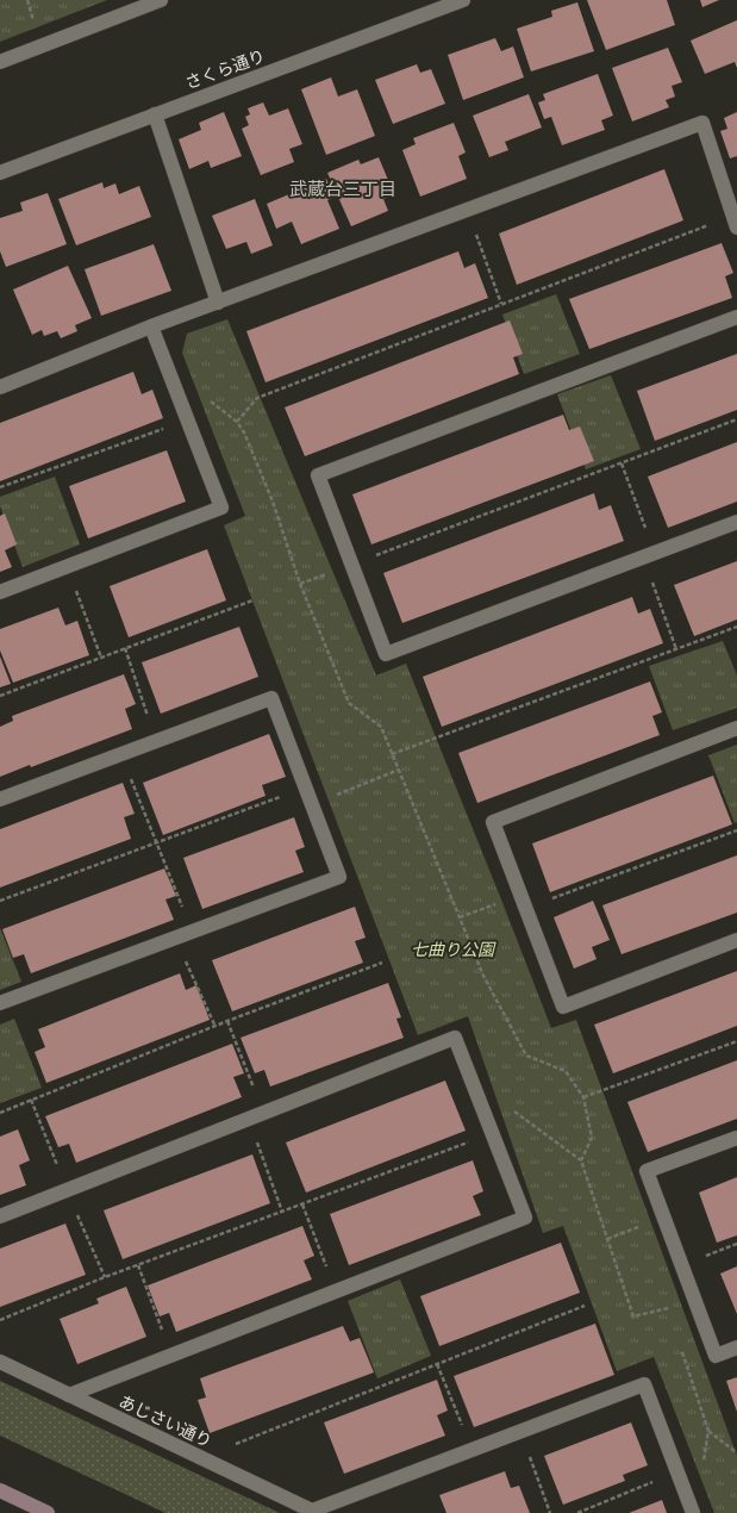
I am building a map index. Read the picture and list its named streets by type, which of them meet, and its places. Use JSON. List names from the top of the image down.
{
  "streets": {
    "street": ["さくら通り", "あじさい通り"]
  },
  "districts": ["武蔵台三丁目"],
  "parks": ["七曲り公園"]
}
